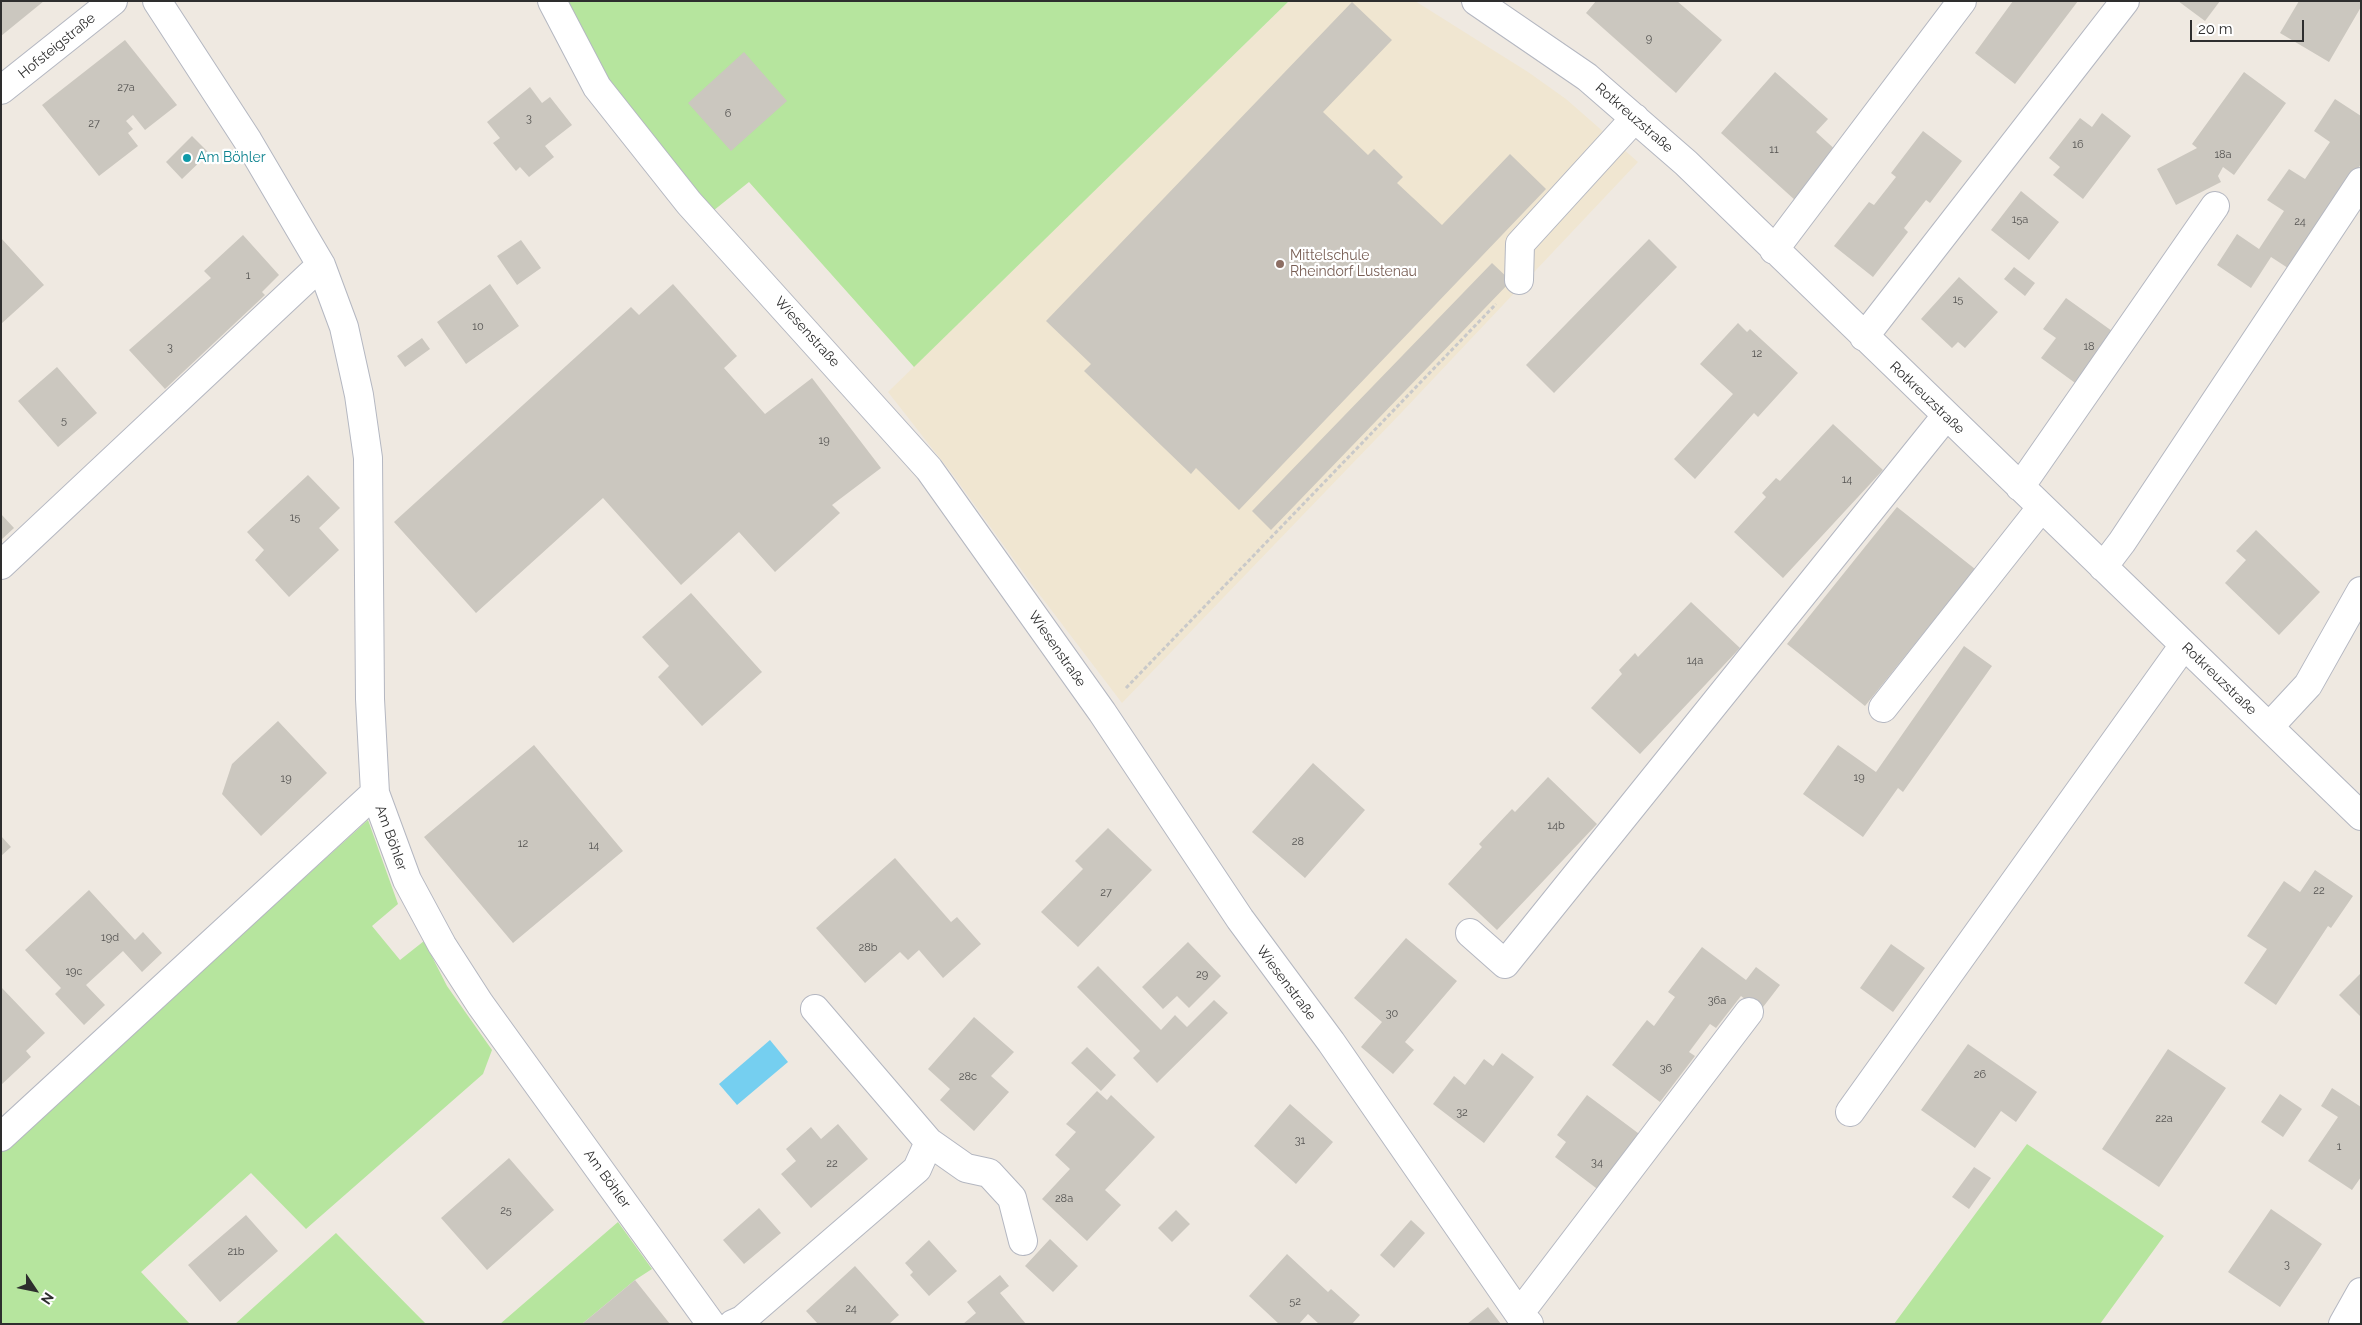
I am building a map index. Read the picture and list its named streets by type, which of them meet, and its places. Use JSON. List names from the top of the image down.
{
  "streets": {
    "street": [
      "Hofsteigstraße",
      "Rotkreuzstraße",
      "Wiesenstraße",
      "Am Böhler"
    ]
  },
  "places": ["Am Böhler", "Mittelschule Rheindorf Lustenau"],
  "house_numbers": [
    "9",
    "27a",
    "6",
    "3",
    "27",
    "16",
    "11",
    "18a",
    "15a",
    "24",
    "1",
    "15",
    "10",
    "18",
    "3",
    "12",
    "5",
    "19",
    "14",
    "15",
    "14a",
    "19",
    "19",
    "14b",
    "28",
    "12",
    "14",
    "22",
    "27",
    "19d",
    "28b",
    "19c",
    "29",
    "36a",
    "30",
    "36",
    "26",
    "28c",
    "32",
    "22a",
    "31",
    "1",
    "34",
    "22",
    "28a",
    "25",
    "21b",
    "3",
    "52",
    "24"
  ],
  "scale_bar": "20 m",
  "north": "bottom right"
}
